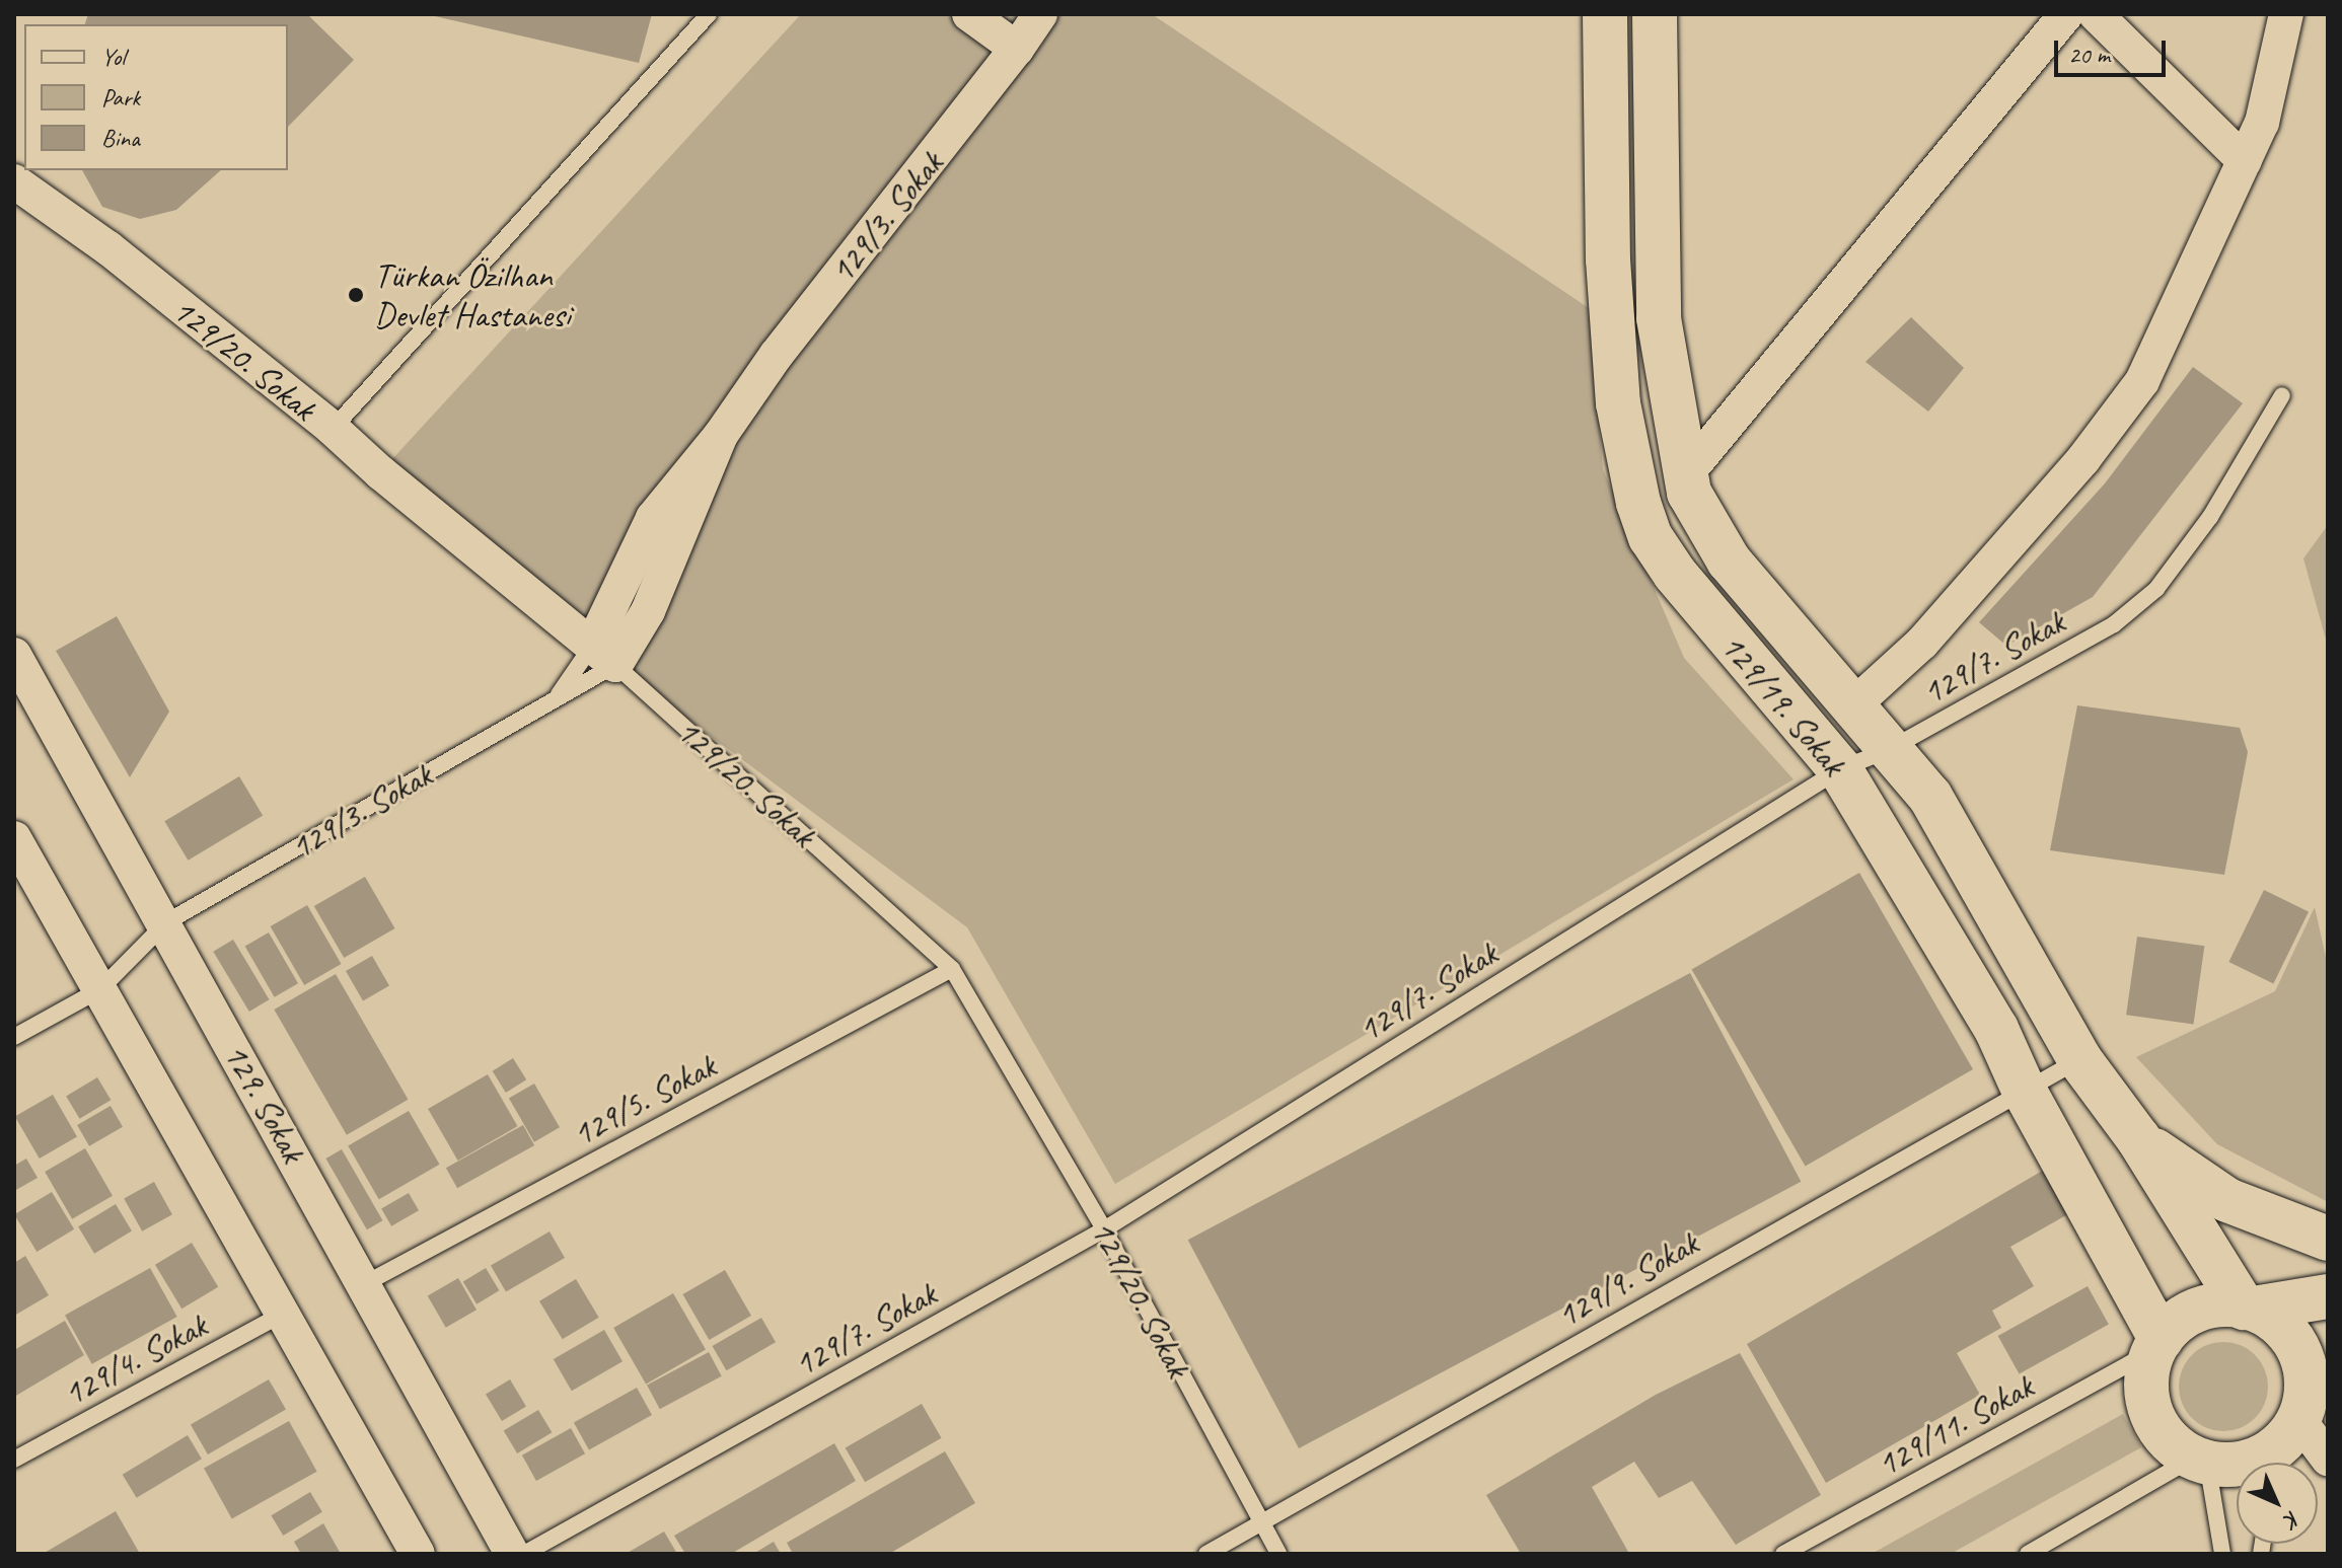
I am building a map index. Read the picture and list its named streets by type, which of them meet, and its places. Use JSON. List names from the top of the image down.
{
  "streets": {
    "main road": ["129/19. Sokak"],
    "street": ["129/3. Sokak", "129/20. Sokak", "129. Sokak"],
    "lane": [
      "129/7. Sokak",
      "129/5. Sokak",
      "129/9. Sokak",
      "129/4. Sokak",
      "129/11. Sokak"
    ]
  },
  "crossings": [
    ["129/3. Sokak", "129/20. Sokak"],
    ["129/3. Sokak", "129. Sokak"],
    ["129/20. Sokak", "129/7. Sokak"],
    ["129/20. Sokak", "129/5. Sokak"],
    ["129/20. Sokak", "129/9. Sokak"],
    ["129/7. Sokak", "129/19. Sokak"],
    ["129/19. Sokak", "129/9. Sokak"],
    ["129/19. Sokak", "129/11. Sokak"],
    ["129/5. Sokak", "129. Sokak"]
  ],
  "places": ["Türkan Özilhan Devlet Hastanesi"],
  "legend": ["Yol", "Park", "Bina"],
  "scale_bar": "20 m",
  "north": "bottom right"
}
